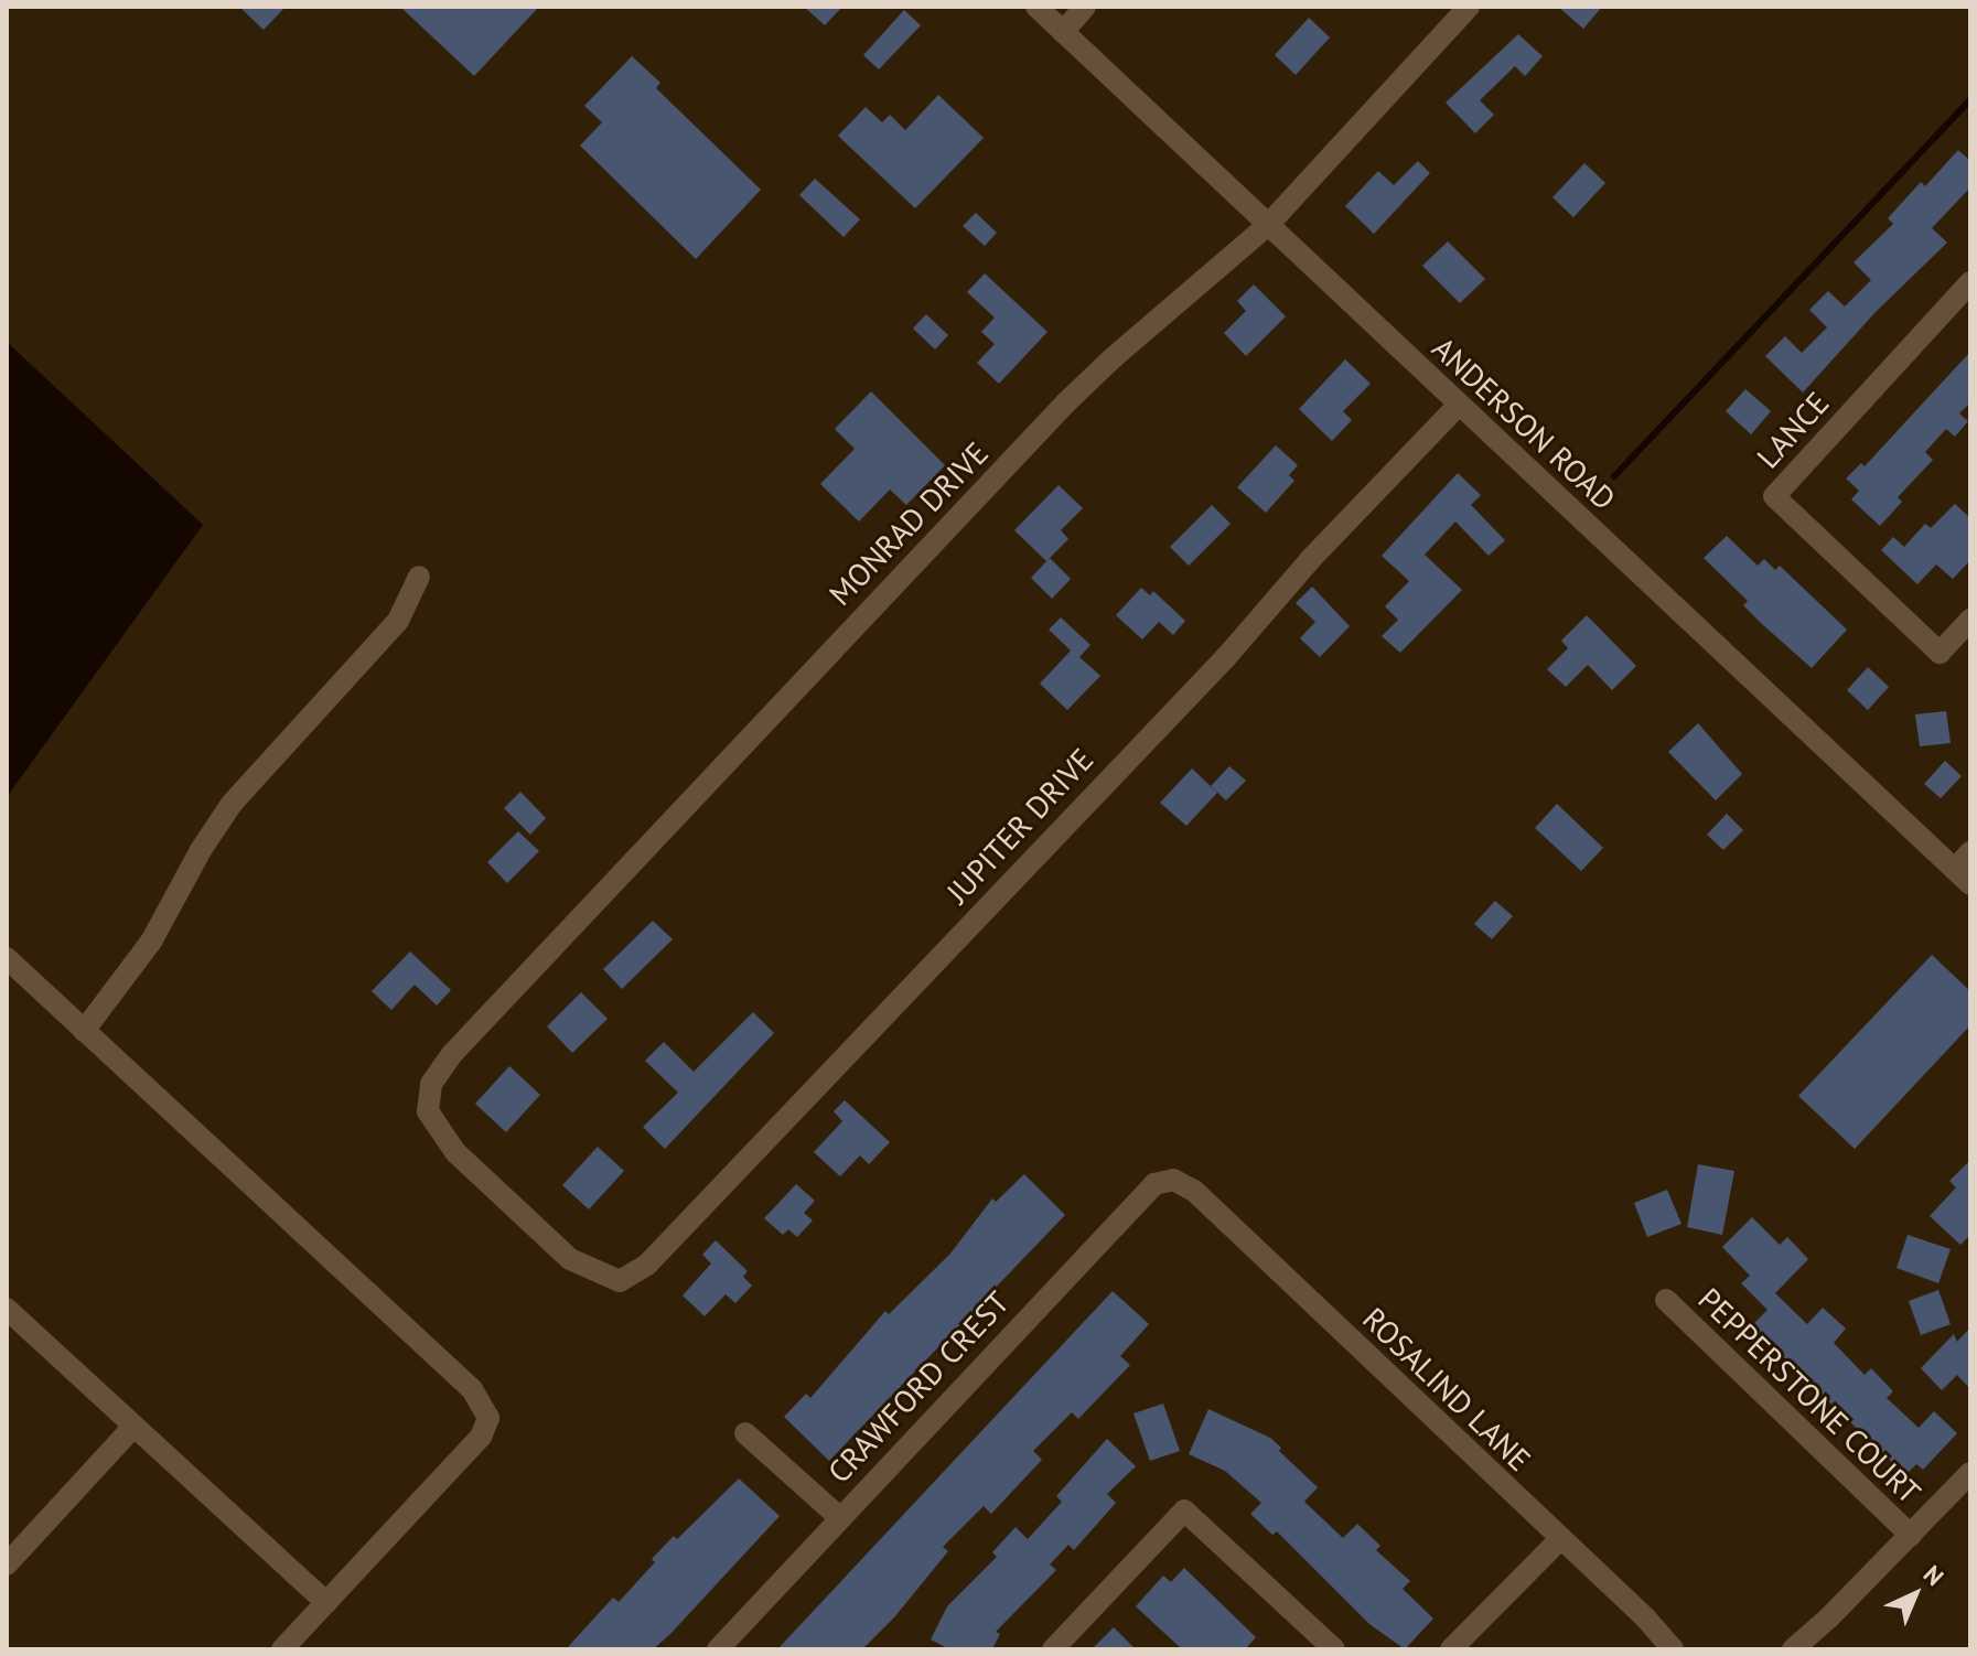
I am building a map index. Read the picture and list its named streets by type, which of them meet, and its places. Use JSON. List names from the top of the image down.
{
  "streets": {
    "street": [
      "ANDERSON ROAD",
      "LANCE",
      "MONRAD DRIVE",
      "JUPITER DRIVE",
      "CRAWFORD CREST",
      "ROSALIND LANE",
      "PEPPERSTONE COURT"
    ]
  },
  "crossings": [
    ["ANDERSON ROAD", "MONRAD DRIVE"],
    ["ANDERSON ROAD", "JUPITER DRIVE"],
    ["MONRAD DRIVE", "JUPITER DRIVE"],
    ["CRAWFORD CREST", "ROSALIND LANE"]
  ],
  "north": "top right"
}
